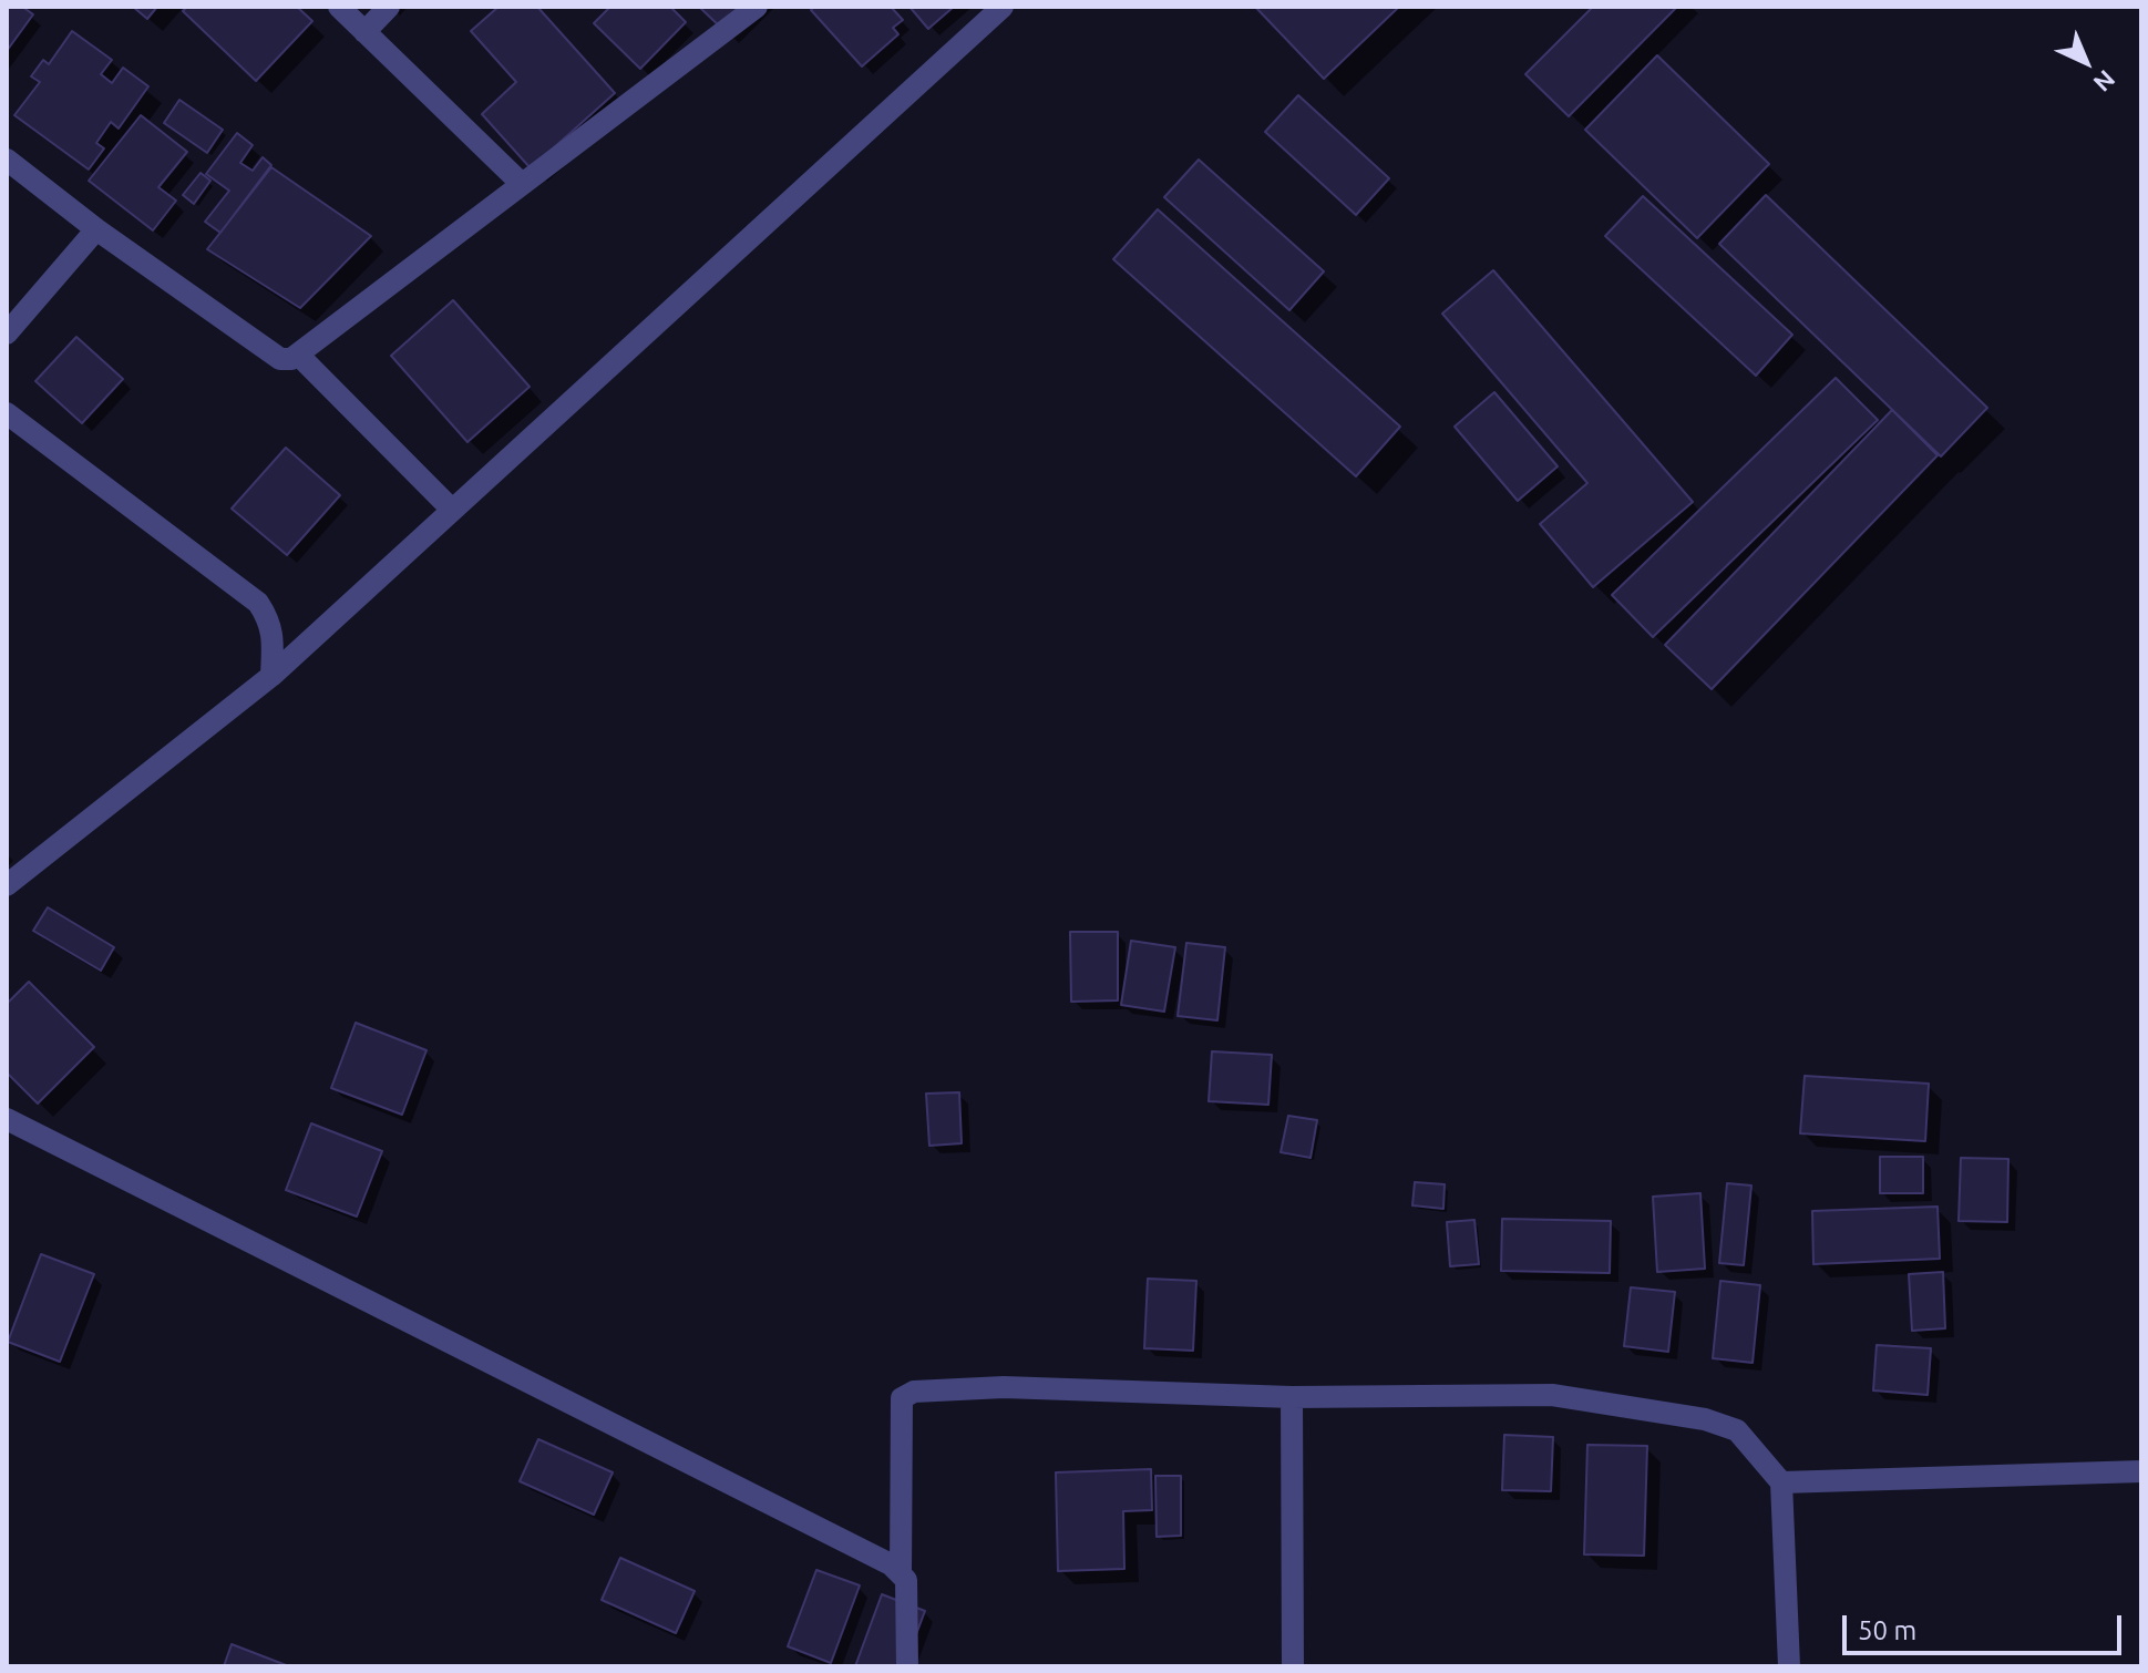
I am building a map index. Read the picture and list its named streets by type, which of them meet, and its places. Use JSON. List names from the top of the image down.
{
  "scale_bar": "50 m",
  "north": "bottom right"
}
